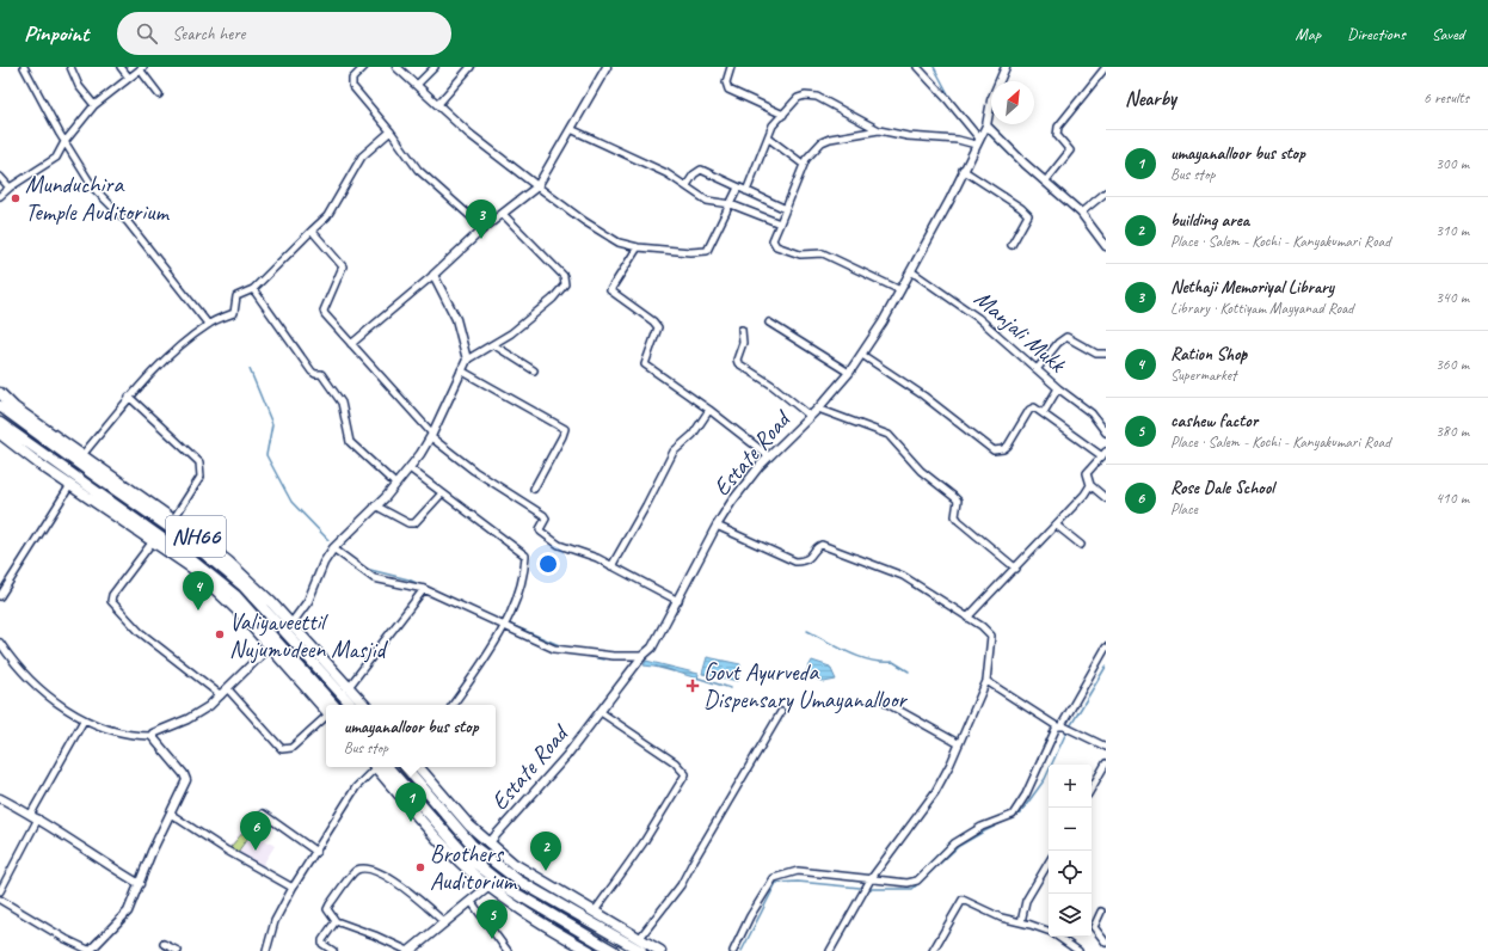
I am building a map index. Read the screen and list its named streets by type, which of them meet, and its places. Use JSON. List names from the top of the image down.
{
  "streets": {
    "highway": ["NH66"],
    "street": ["Manjali Mukk", "Estate Road"]
  },
  "crossings": [
    ["Manjali Mukk", "Estate Road"]
  ],
  "places": {
    "other": ["Munduchira Temple Auditorium", "Valiyaveettil Nujumudeen Masjid", "Brothers Auditorium"],
    "health": ["Govt Ayurveda Dispensary Umayanalloor"]
  },
  "north": "top right",
  "page": {
    "header": "Pinpoint",
    "search": "Search here",
    "nav": ["Map", "Directions", "Saved"],
    "heading": ["Nearby", "6 results"],
    "list": [
      {
        "mark": "1",
        "name": "umayanalloor bus stop",
        "note": "Bus stop",
        "value": "300 m"
      },
      {
        "mark": "2",
        "name": "building area",
        "note": "Place · Salem - Kochi - Kanyakumari Road",
        "value": "310 m"
      },
      {
        "mark": "3",
        "name": "Nethaji Memoriyal Library",
        "note": "Library · Kottiyam Mayyanad Road",
        "value": "340 m"
      },
      {
        "mark": "4",
        "name": "Ration Shop",
        "note": "Supermarket",
        "value": "360 m"
      },
      {
        "mark": "5",
        "name": "cashew factor",
        "note": "Place · Salem - Kochi - Kanyakumari Road",
        "value": "380 m"
      },
      {
        "mark": "6",
        "name": "Rose Dale School",
        "note": "Place",
        "value": "410 m"
      }
    ],
    "pins": [
      "3",
      "4",
      "1",
      "6",
      "2",
      "5"
    ],
    "popup": ["umayanalloor bus stop", "Bus stop"],
    "map_buttons": ["+", "−"]
  }
}
